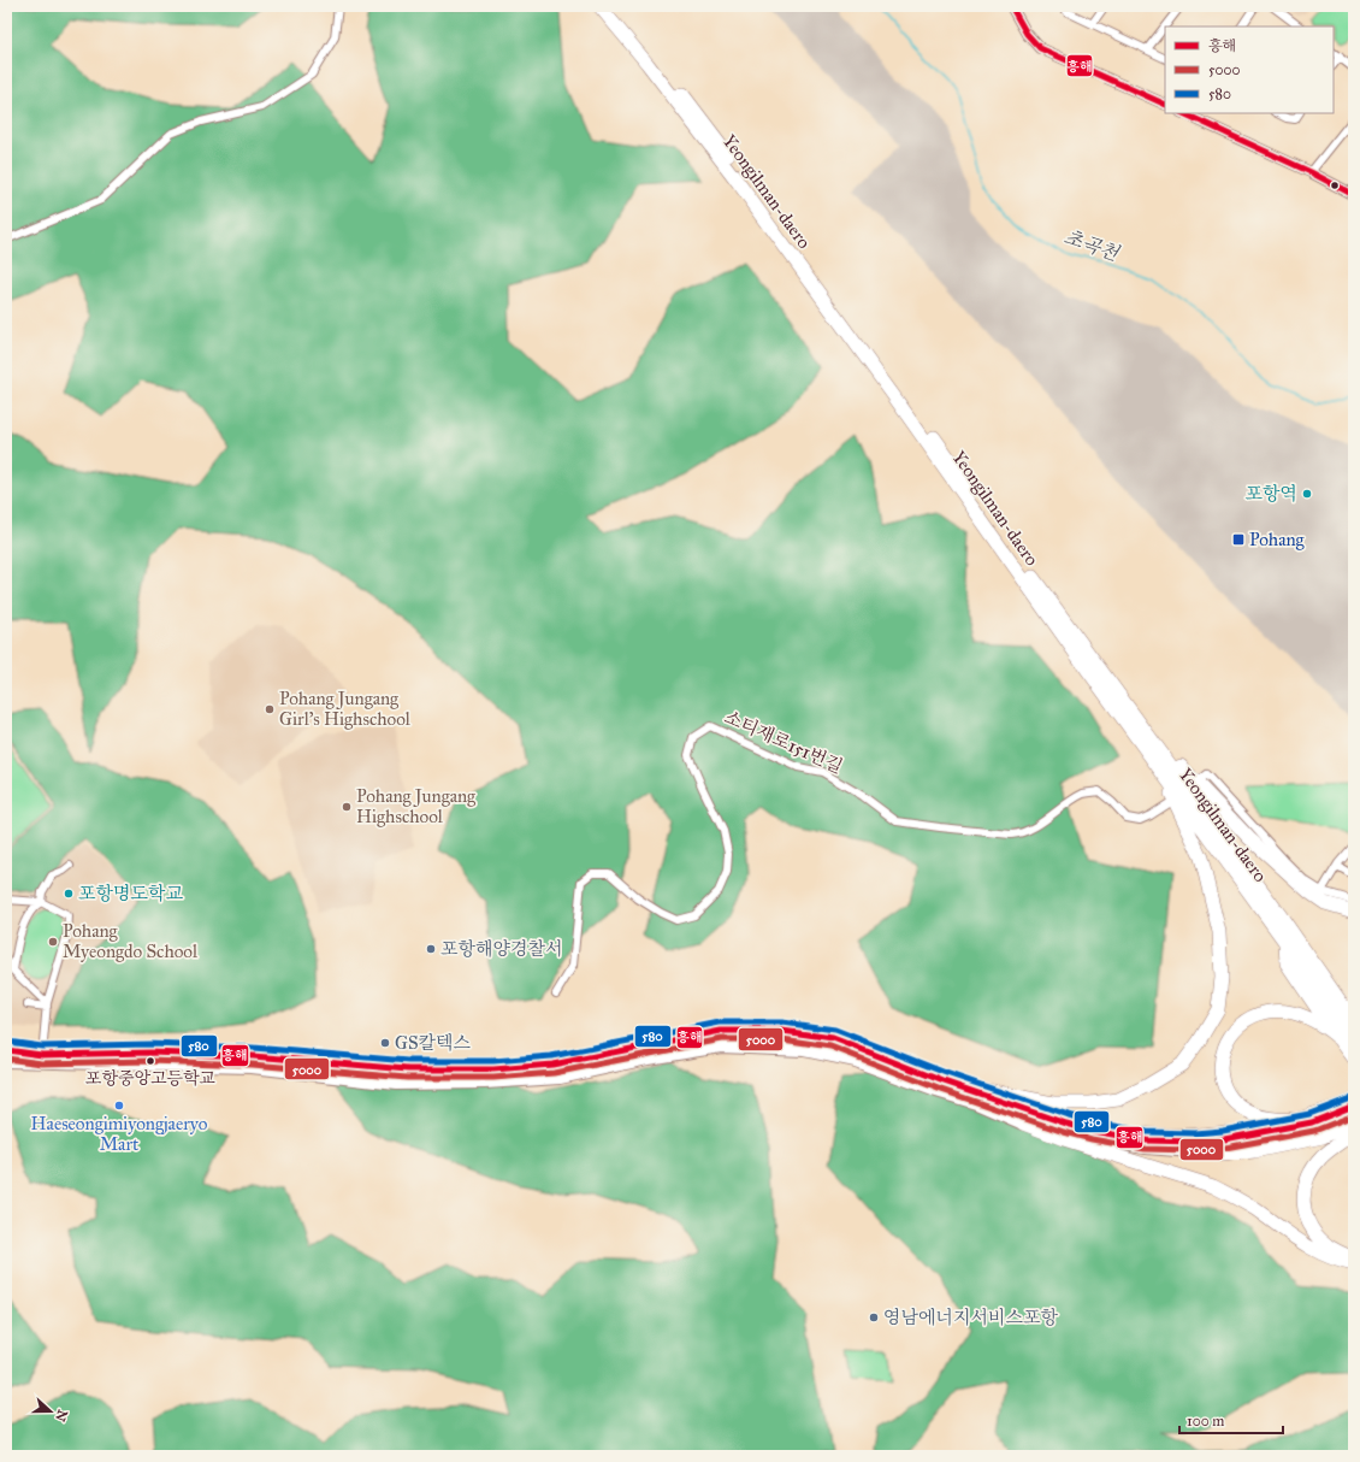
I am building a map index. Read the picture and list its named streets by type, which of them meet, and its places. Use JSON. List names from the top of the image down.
{
  "streets": {
    "highway": ["Yeongilman-daero"],
    "street": ["소티재로151번길"]
  },
  "water": ["초곡천"],
  "places": {
    "other": [
      "포항역",
      "Pohang Jungang Girl's Highschool",
      "Pohang Jungang Highschool",
      "포항명도학교",
      "Pohang Myeongdo School",
      "포항해양경찰서",
      "GS칼텍스",
      "포항중앙고등학교",
      "Haeseongimiyongjaeryo Mart",
      "영남에너지서비스포항"
    ],
    "transit": ["Pohang"]
  },
  "lines": ["transit line 흥해", "transit line 580", "transit line 5000"],
  "legend": ["흥해", "5000", "580"],
  "scale_bar": "100 m",
  "north": "right"
}
